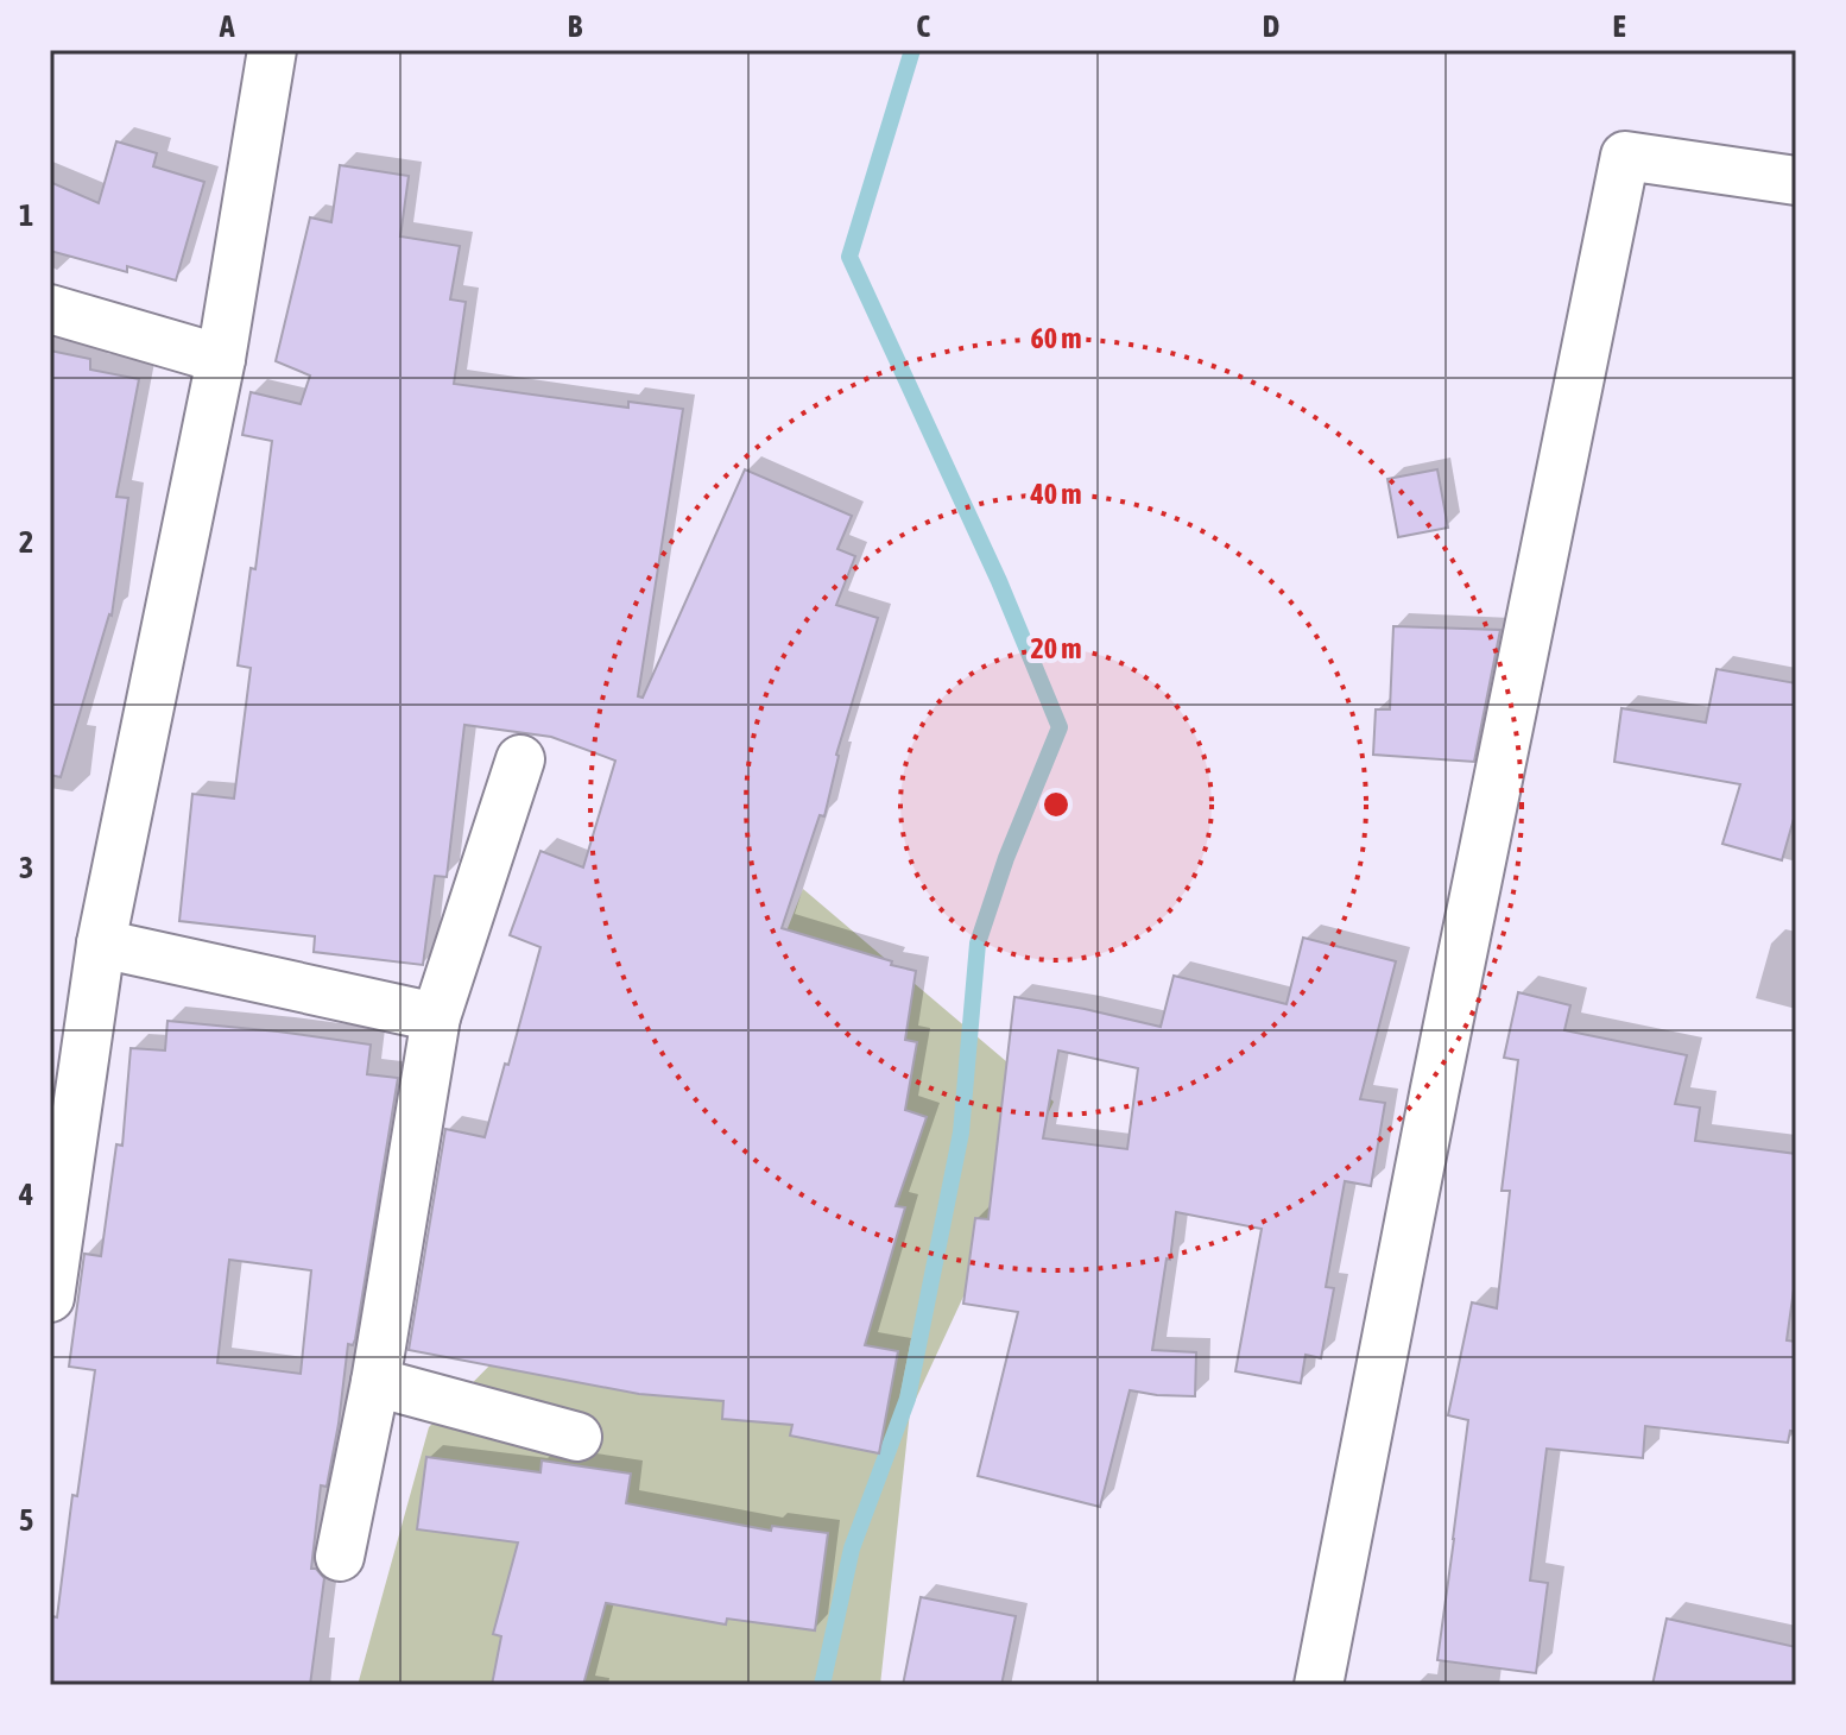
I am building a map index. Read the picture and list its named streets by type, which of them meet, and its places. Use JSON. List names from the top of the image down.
{
  "grid": {
    "columns": [
      "A",
      "B",
      "C",
      "D",
      "E"
    ],
    "rows": [
      "1",
      "2",
      "3",
      "4",
      "5"
    ]
  },
  "rings": ["60 m", "40 m", "20 m"]
}
